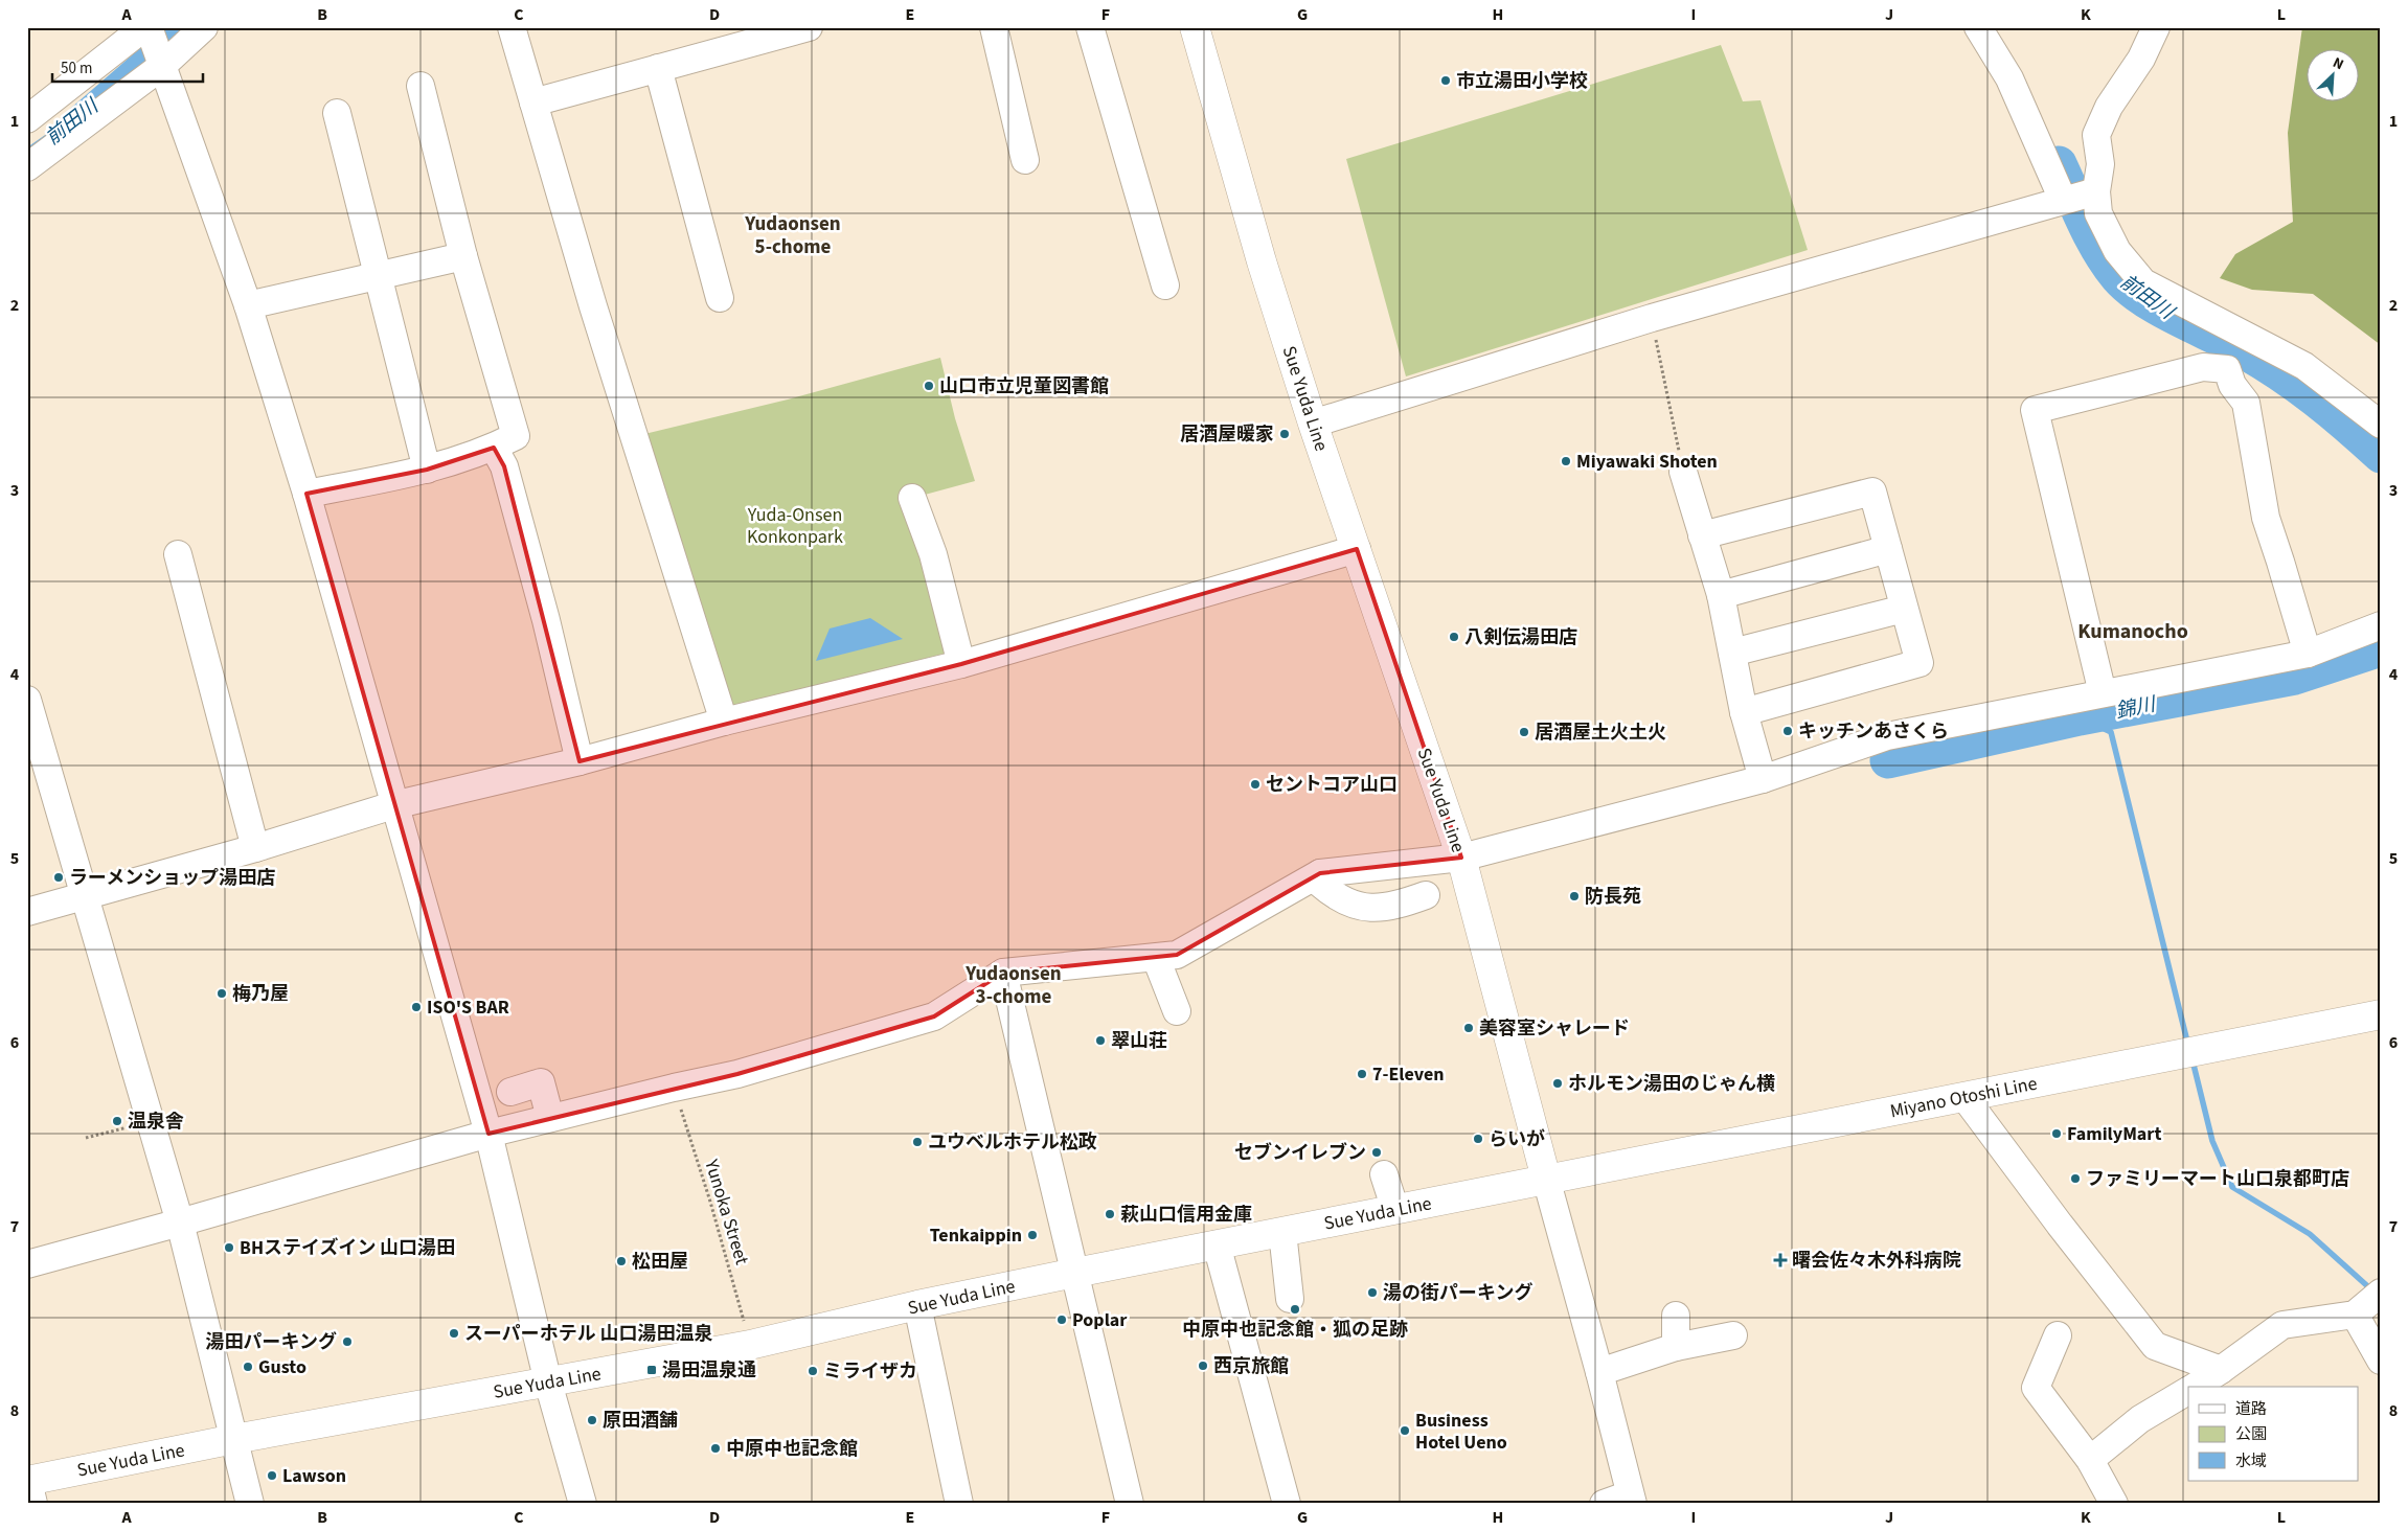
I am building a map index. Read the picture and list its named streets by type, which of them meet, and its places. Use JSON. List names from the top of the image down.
{
  "streets": {
    "main road": ["Sue Yuda Line", "Miyano Otoshi Line"],
    "path": ["Yunoka Street"]
  },
  "crossings": [
    ["Sue Yuda Line", "Miyano Otoshi Line"],
    ["Sue Yuda Line", "Yunoka Street"]
  ],
  "districts": ["Yudaonsen 5-chome", "Kumanocho", "Yudaonsen 3-chome"],
  "water": ["前田川", "錦川"],
  "parks": ["Yuda-Onsen Konkonpark"],
  "places": {
    "other": [
      "市立湯田小学校",
      "山口市立児童図書館",
      "居酒屋暖家",
      "Miyawaki Shoten",
      "八剣伝湯田店",
      "キッチンあさくら",
      "居酒屋土火土火",
      "セントコア山口",
      "ラーメンショップ湯田店",
      "防長苑",
      "梅乃屋",
      "ISO'S BAR",
      "美容室シャレード",
      "翠山荘",
      "7-Eleven",
      "ホルモン湯田のじゃん横",
      "温泉舎",
      "FamilyMart",
      "らいが",
      "ユウベルホテル松政",
      "セブンイレブン",
      "ファミリーマート山口泉都町店",
      "萩山口信用金庫",
      "Tenkaippin",
      "BHステイズイン 山口湯田",
      "松田屋",
      "湯の街パーキング",
      "中原中也記念館・狐の足跡",
      "Poplar",
      "スーパーホテル 山口湯田温泉",
      "湯田パーキング",
      "西京旅館",
      "Gusto",
      "ミライザカ",
      "原田酒舗",
      "Business Hotel Ueno",
      "中原中也記念館",
      "Lawson"
    ],
    "health": ["曙会佐々木外科病院"],
    "transit": ["湯田温泉通"]
  },
  "legend": ["道路", "公園", "水域"],
  "scale_bar": "50 m",
  "north": "top right",
  "grid": {
    "columns": [
      "A",
      "B",
      "C",
      "D",
      "E",
      "F",
      "G",
      "H",
      "I",
      "J",
      "K",
      "L"
    ],
    "rows": [
      "1",
      "2",
      "3",
      "4",
      "5",
      "6",
      "7",
      "8"
    ]
  }
}
